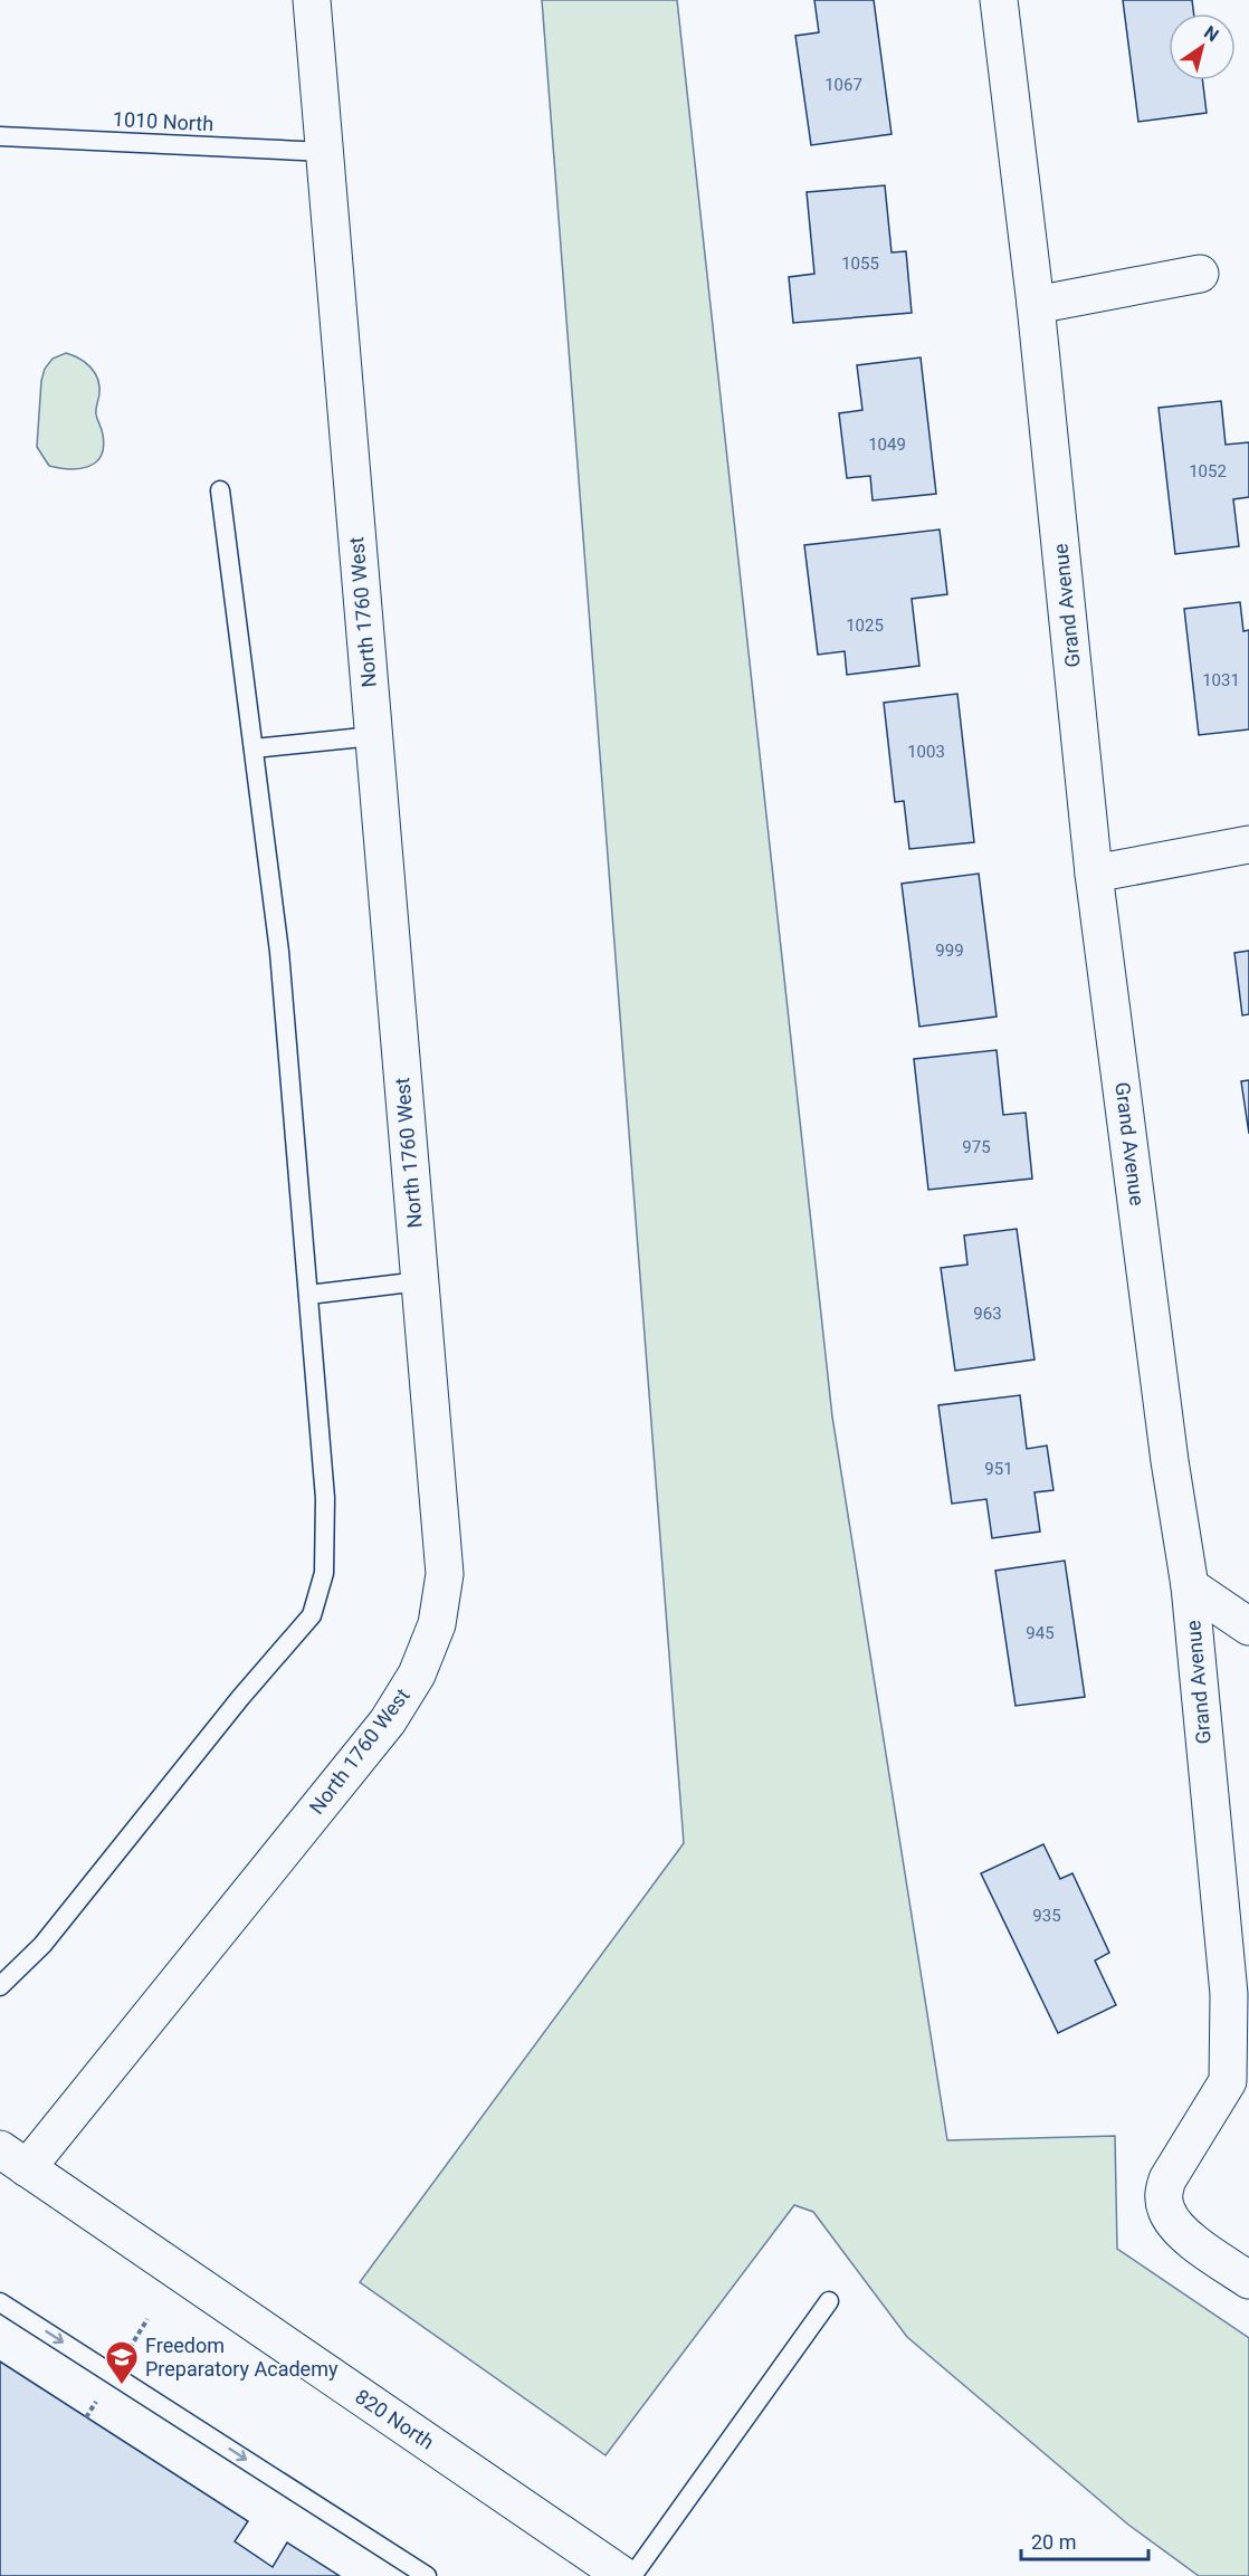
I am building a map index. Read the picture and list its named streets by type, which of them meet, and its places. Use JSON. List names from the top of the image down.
{
  "streets": {
    "street": ["Grand Avenue", "North 1760 West", "820 North"],
    "lane": ["1010 North"]
  },
  "crossings": [
    ["1010 North", "North 1760 West"],
    ["North 1760 West", "820 North"]
  ],
  "places": {
    "school or university": ["Freedom Preparatory Academy"]
  },
  "house_numbers": [
    "1067",
    "1055",
    "1049",
    "1052",
    "1025",
    "1031",
    "1003",
    "999",
    "975",
    "963",
    "951",
    "945",
    "935"
  ],
  "scale_bar": "20 m",
  "north": "top right"
}
